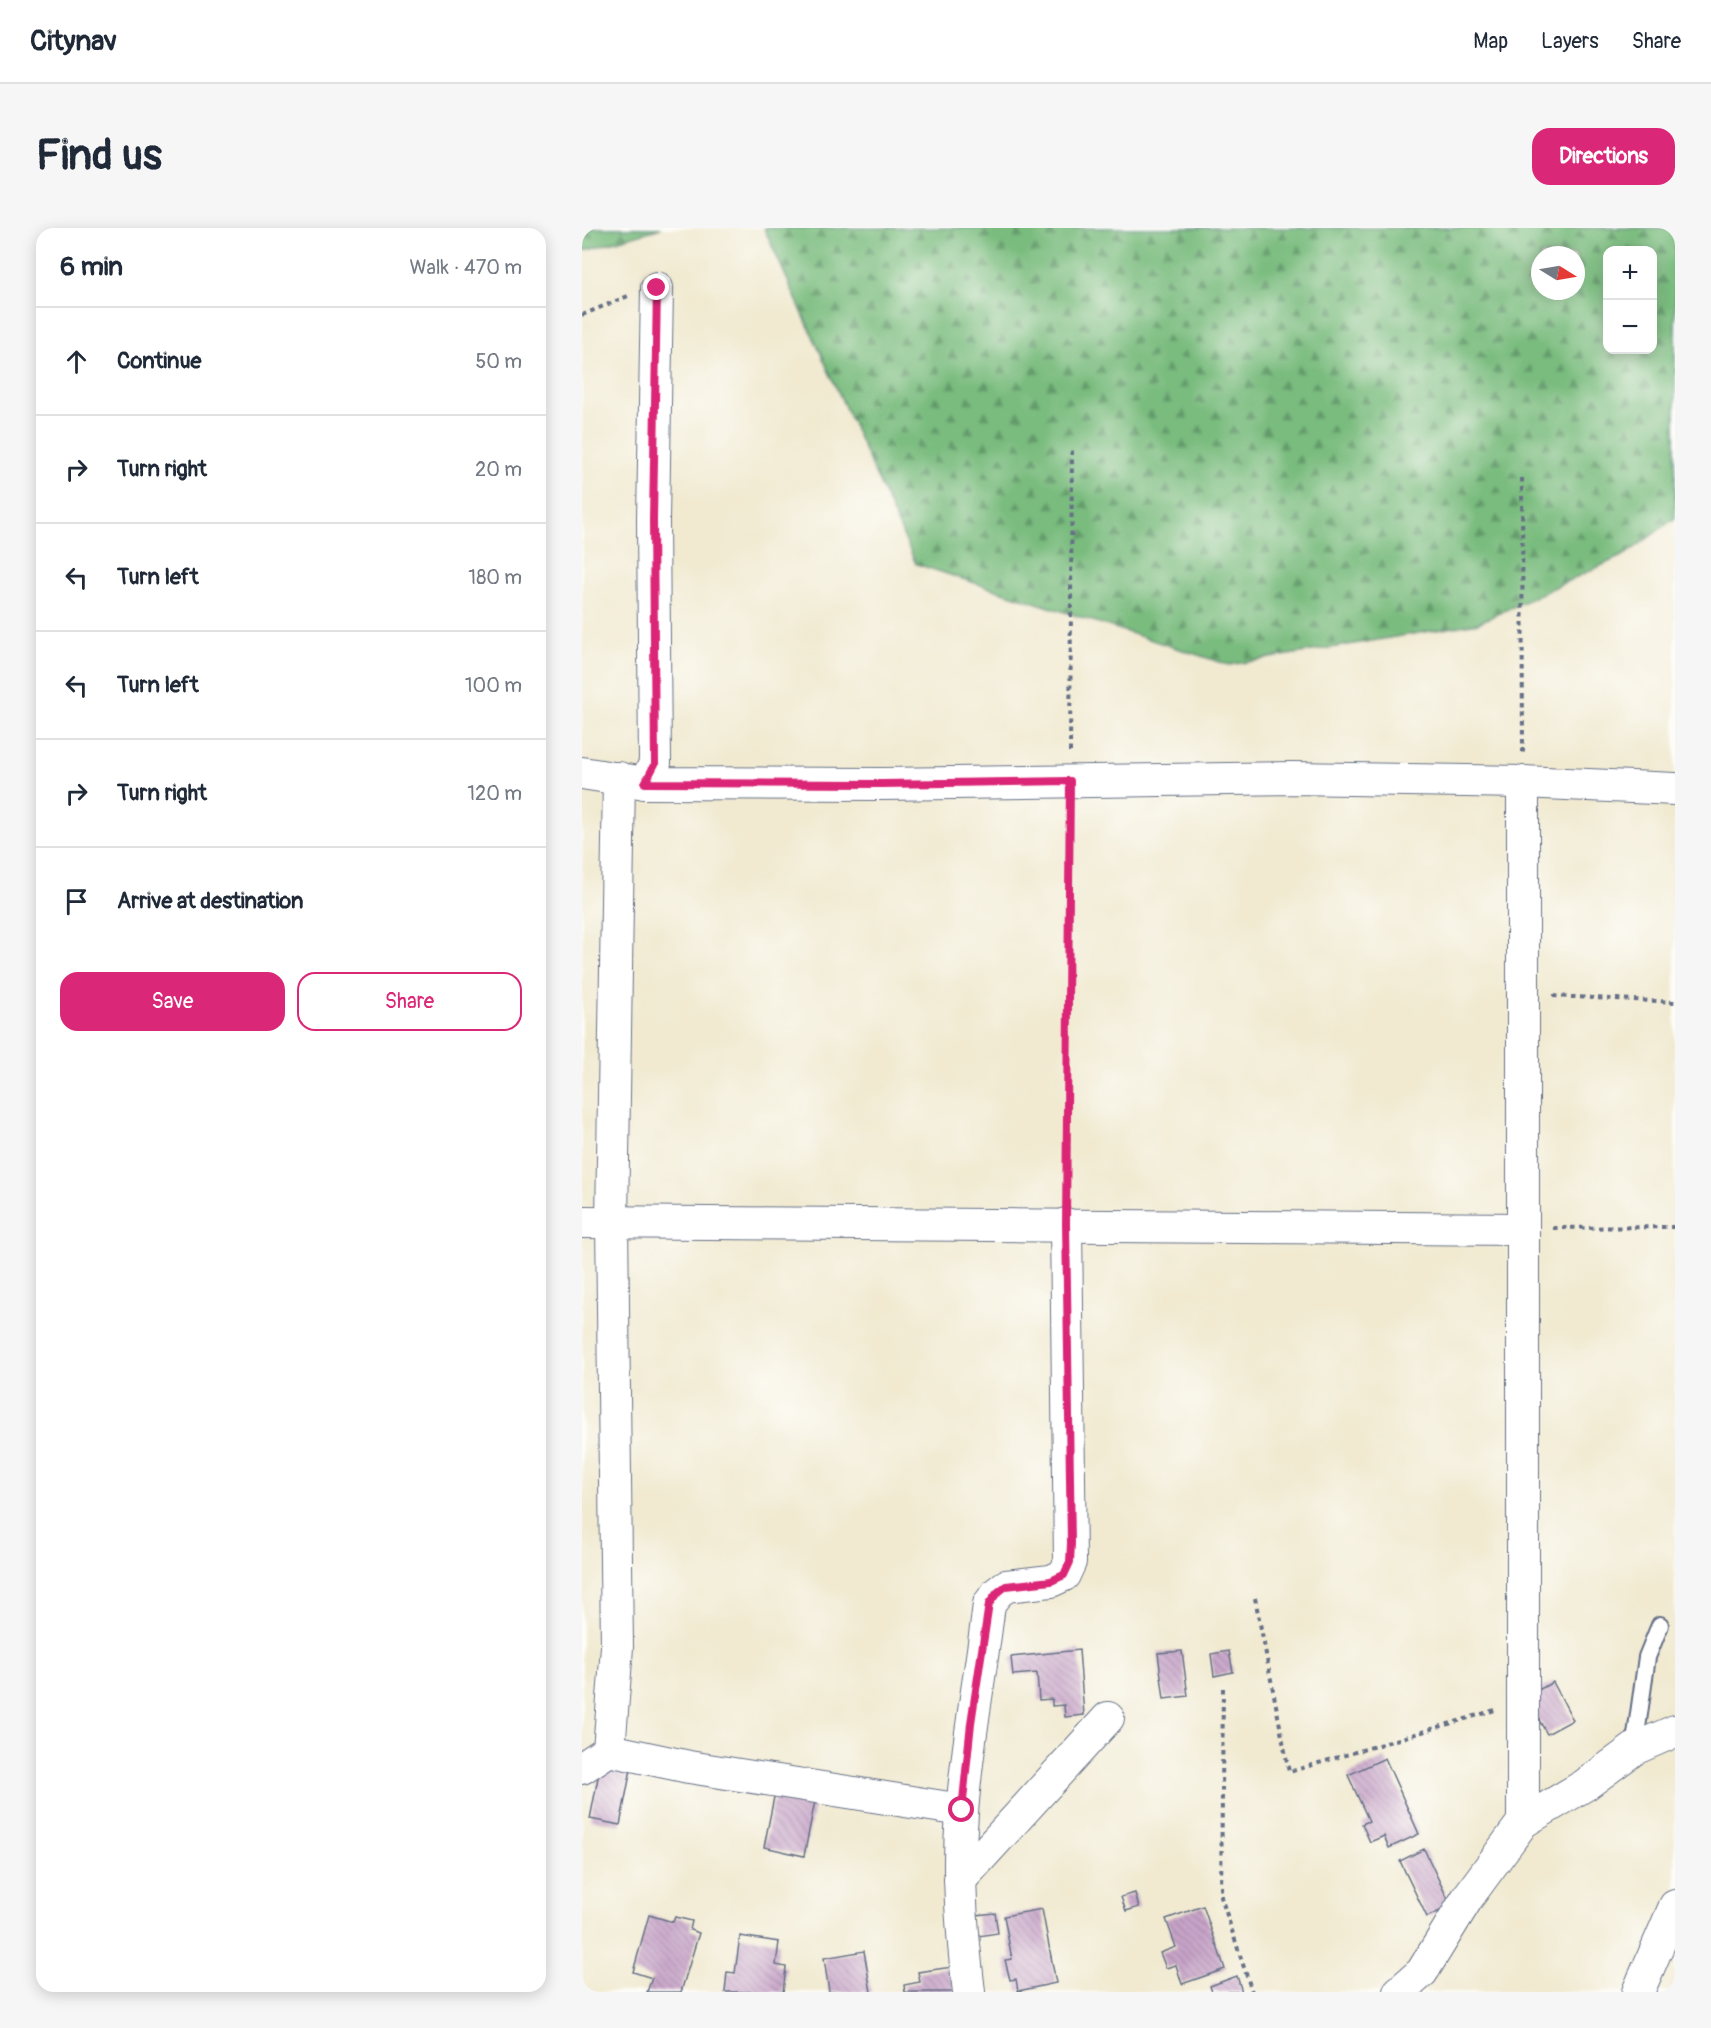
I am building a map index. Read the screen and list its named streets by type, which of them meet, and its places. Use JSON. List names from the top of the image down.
{
  "north": "right",
  "page": {
    "header": "Citynav",
    "nav": ["Map", "Layers", "Share"],
    "buttons": [
      "Directions",
      ["Save", "Share"]
    ],
    "title": "Find us",
    "heading": ["6 min", "Walk · 470 m"],
    "map_buttons": ["+", "−"],
    "list": [
      ["Continue", "50 m"],
      ["Turn right", "20 m"],
      ["Turn left", "180 m"],
      ["Turn left", "100 m"],
      ["Turn right", "120 m"],
      "Arrive at destination"
    ]
  }
}
